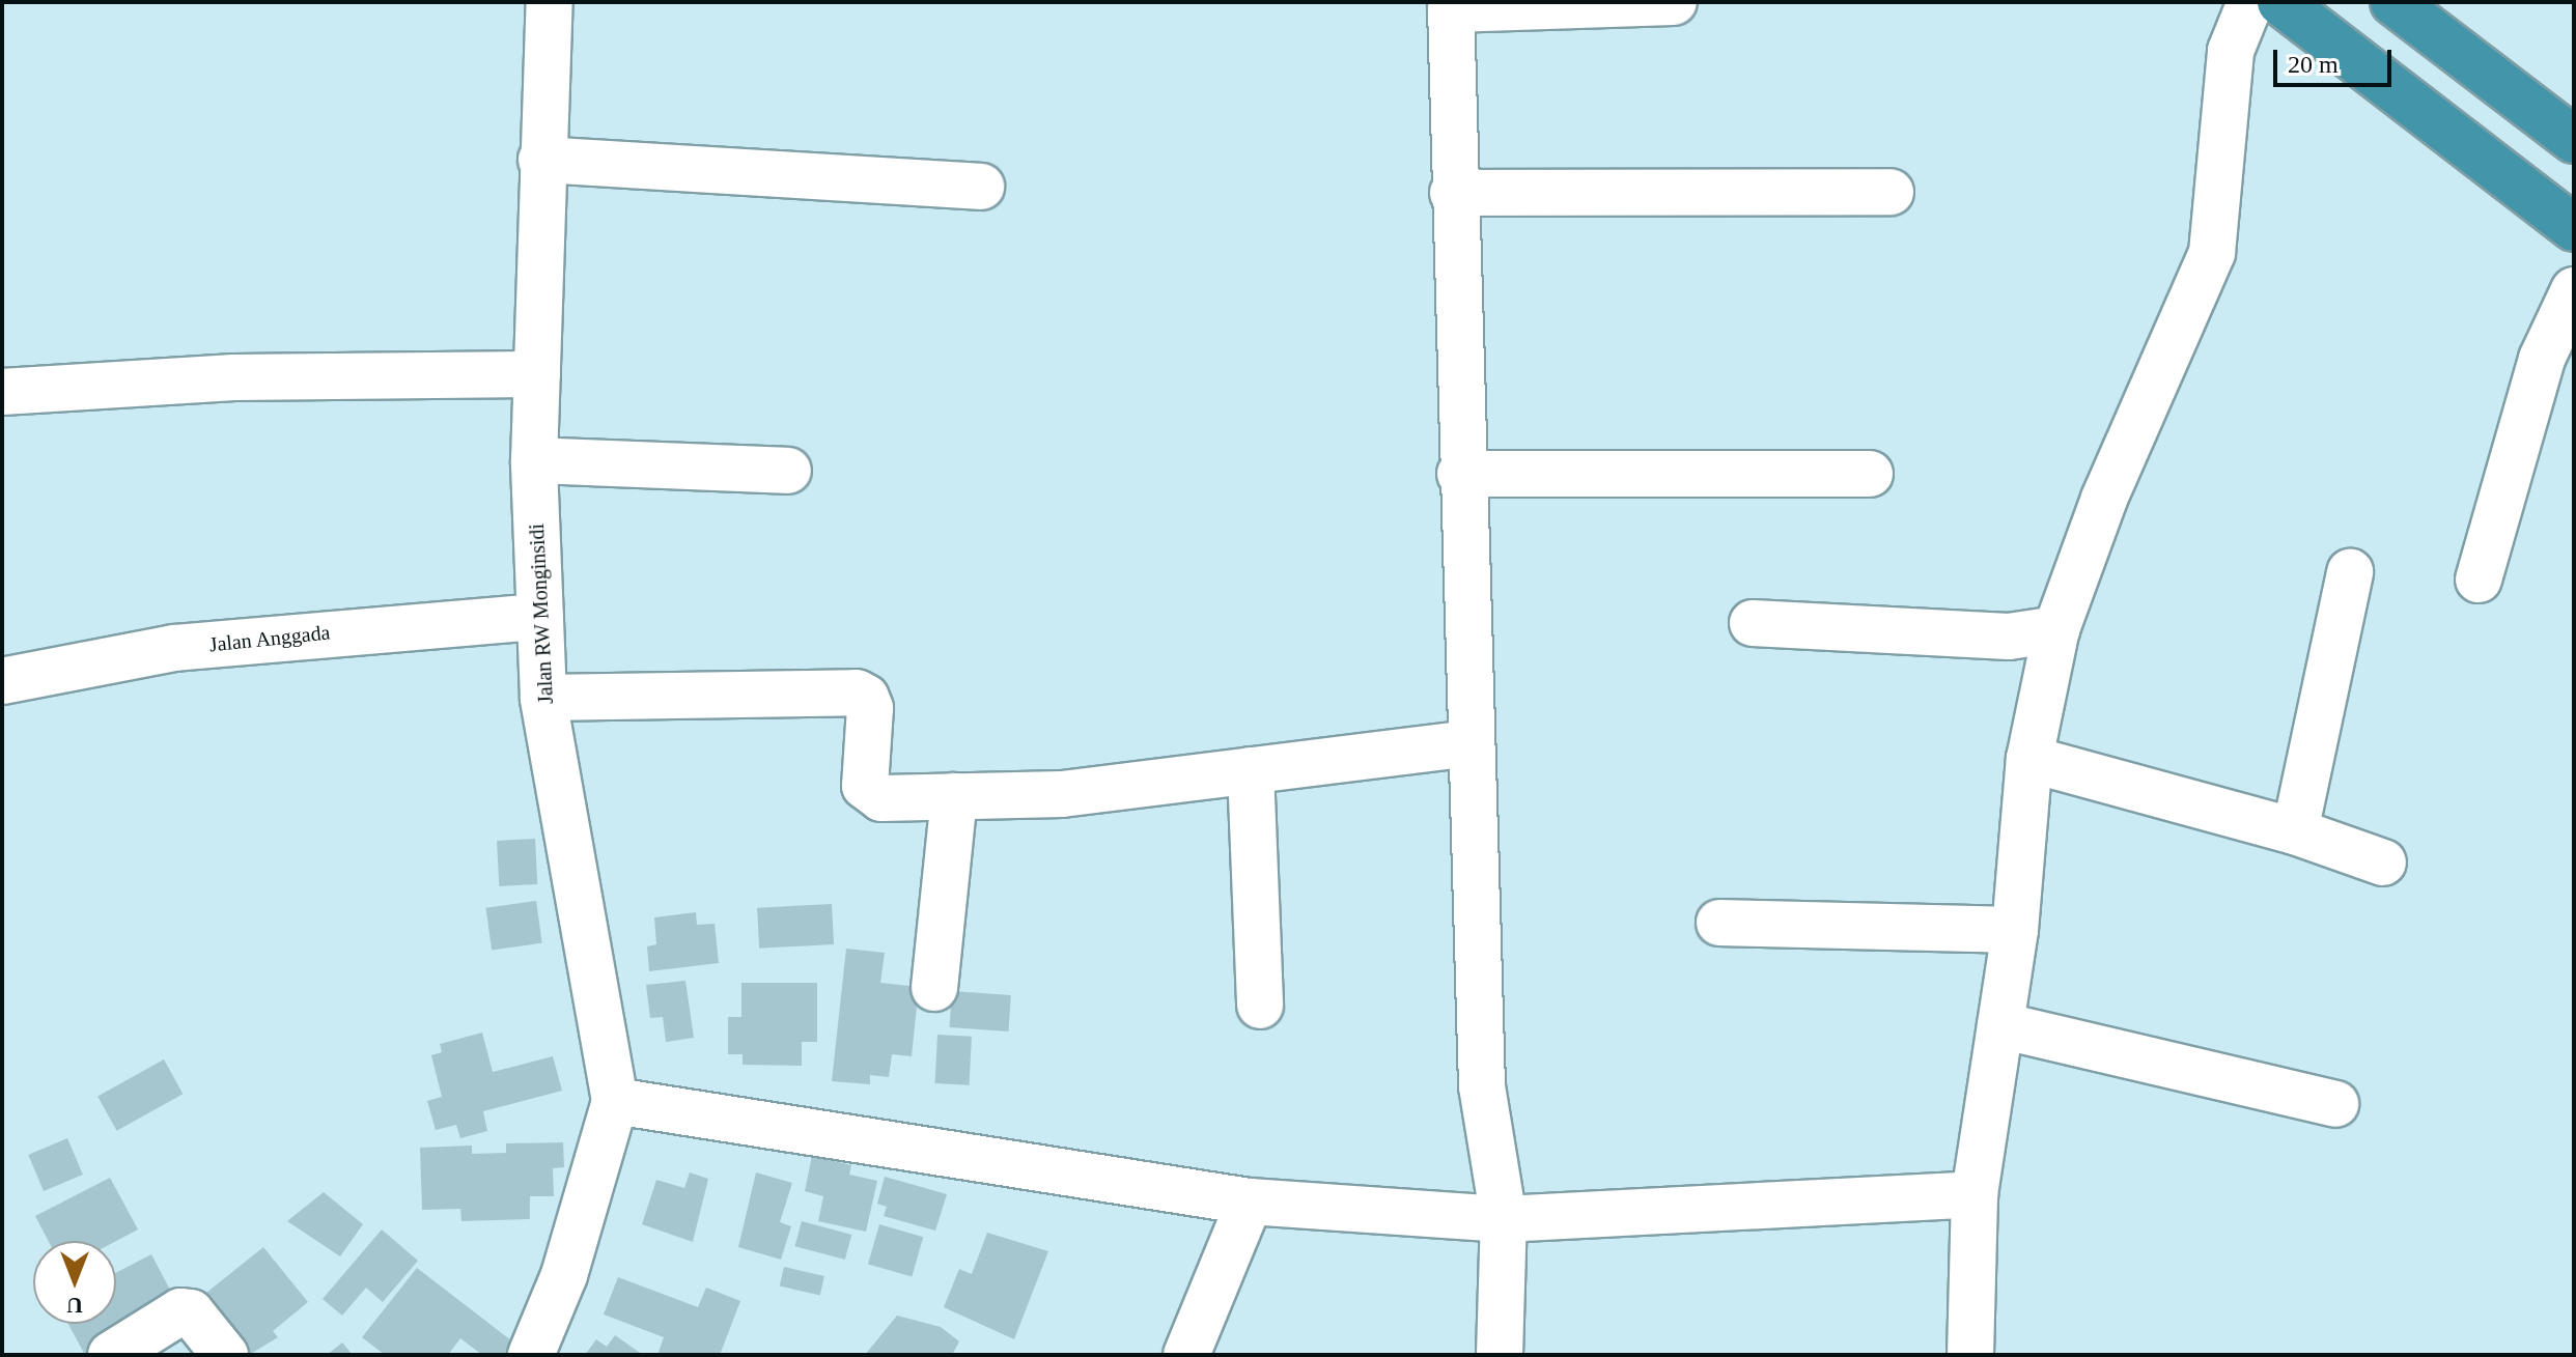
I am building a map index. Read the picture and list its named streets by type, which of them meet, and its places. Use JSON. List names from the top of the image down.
{
  "streets": {
    "street": ["Jalan RW Monginsidi", "Jalan Anggada"]
  },
  "crossings": [
    ["Jalan RW Monginsidi", "Jalan Anggada"]
  ],
  "scale_bar": "20 m",
  "north": "bottom"
}
